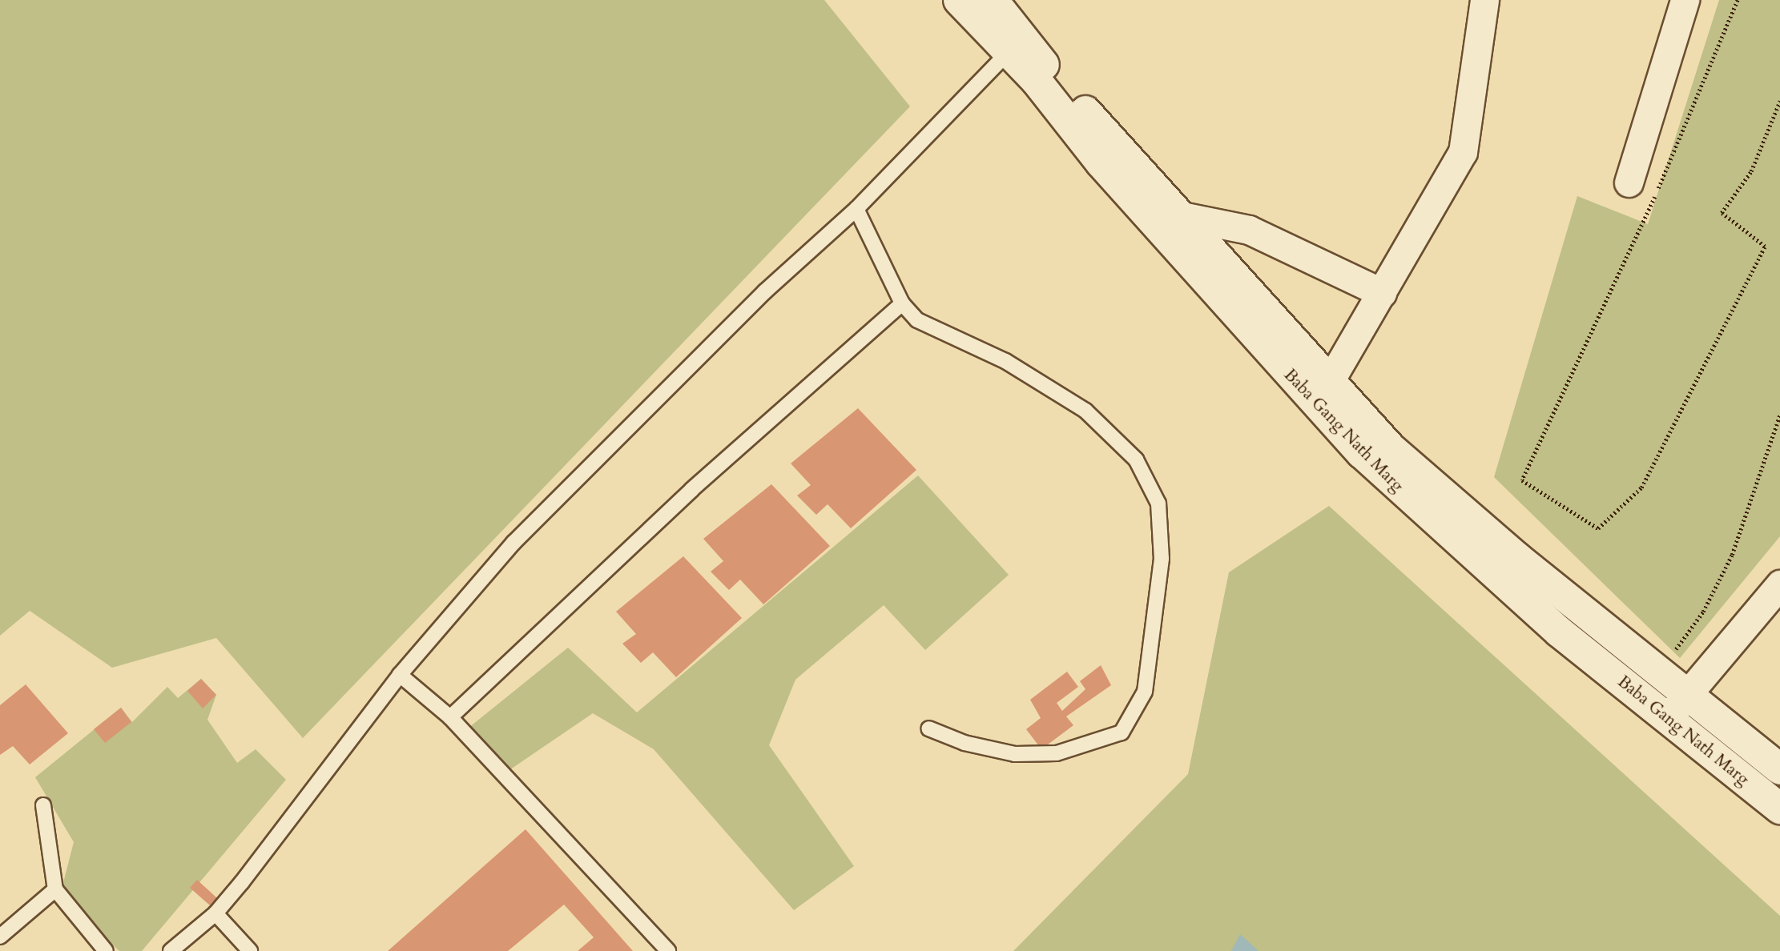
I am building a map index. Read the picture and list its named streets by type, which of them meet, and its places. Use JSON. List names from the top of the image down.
{
  "streets": {
    "street": ["Baba Gang Nath Marg"]
  }
}
